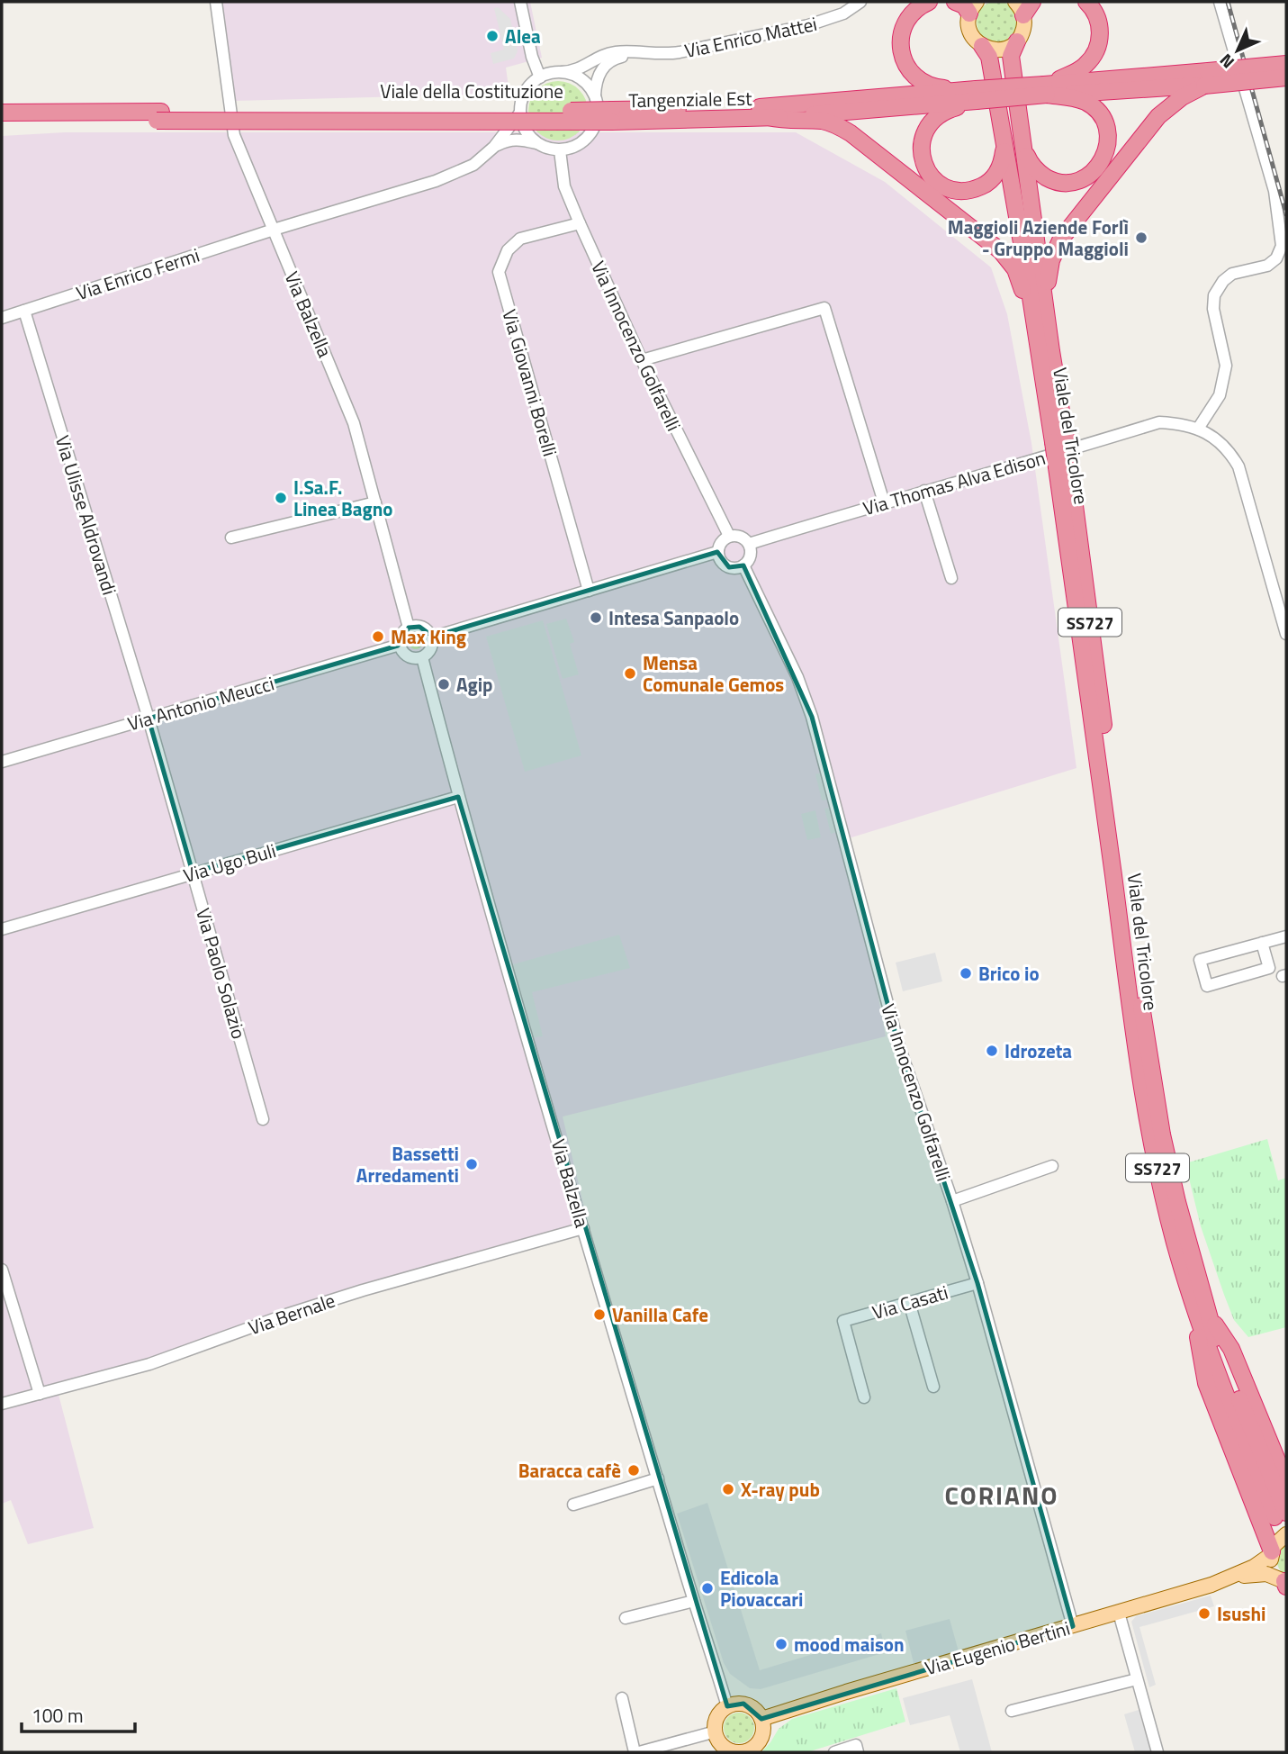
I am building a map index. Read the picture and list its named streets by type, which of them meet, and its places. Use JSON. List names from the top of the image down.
{
  "streets": {
    "highway": [
      "Viale della Costituzione",
      "Tangenziale Est",
      "Viale del Tricolore",
      "SS727"
    ],
    "main road": ["Via Eugenio Bertini"],
    "street": [
      "Via Enrico Mattei",
      "Via Enrico Fermi",
      "Via Balzella",
      "Via Innocenzo Golfarelli",
      "Via Giovanni Borelli",
      "Via Thomas Alva Edison",
      "Via Ulisse Aldrovandi",
      "Via Antonio Meucci",
      "Via Ugo Buli",
      "Via Paolo Solazio",
      "Via Casati",
      "Via Bernale"
    ]
  },
  "crossings": [
    ["Via Enrico Mattei", "Via Innocenzo Golfarelli"],
    ["Viale della Costituzione", "Tangenziale Est"],
    ["Via Enrico Fermi", "Via Balzella"],
    ["Via Enrico Fermi", "Via Ulisse Aldrovandi"],
    ["Via Balzella", "Via Antonio Meucci"],
    ["Via Balzella", "Via Ugo Buli"],
    ["Via Balzella", "Via Bernale"],
    ["Via Balzella", "Via Eugenio Bertini"],
    ["Via Innocenzo Golfarelli", "Via Giovanni Borelli"],
    ["Via Innocenzo Golfarelli", "Via Thomas Alva Edison"],
    ["Via Innocenzo Golfarelli", "Via Casati"],
    ["Via Innocenzo Golfarelli", "Via Eugenio Bertini"],
    ["Via Ulisse Aldrovandi", "Via Antonio Meucci"],
    ["Via Ulisse Aldrovandi", "Via Paolo Solazio"],
    ["Via Antonio Meucci", "Via Paolo Solazio"],
    ["Via Ugo Buli", "Via Paolo Solazio"]
  ],
  "districts": ["CORIANO"],
  "places": [
    "Alea",
    "Maggioli Aziende Forlì - Gruppo Maggioli",
    "I.Sa.F. Linea Bagno",
    "Intesa Sanpaolo",
    "Max King",
    "Mensa Comunale Gemos",
    "Agip",
    "Brico io",
    "Idrozeta",
    "Bassetti Arredamenti",
    "Vanilla Cafe",
    "Baracca cafè",
    "X-ray pub",
    "Edicola Piovaccari",
    "Isushi",
    "mood maison"
  ],
  "scale_bar": "100 m",
  "north": "bottom left"
}
